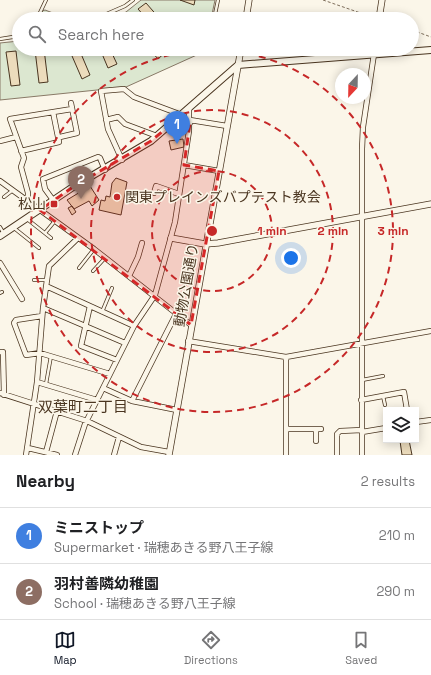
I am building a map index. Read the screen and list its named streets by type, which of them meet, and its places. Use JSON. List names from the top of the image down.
{
  "streets": {
    "street": ["動物公園通り"]
  },
  "districts": ["双葉町二丁目"],
  "places": {
    "other": ["関東プレインズバプテスト教会"],
    "transit": ["松山"]
  },
  "north": "bottom",
  "page": {
    "search": "Search here",
    "pins": ["1", "2"],
    "heading": ["Nearby", "2 results"],
    "list": [
      {
        "mark": "1",
        "name": "ミニストップ",
        "note": "Supermarket · 瑞穂あきる野八王子線",
        "value": "210 m"
      },
      {
        "mark": "2",
        "name": "羽村善隣幼稚園",
        "note": "School · 瑞穂あきる野八王子線",
        "value": "290 m"
      }
    ],
    "nav": ["Map", "Directions", "Saved"]
  },
  "rings": ["1 min", "2 min", "3 min"]
}
